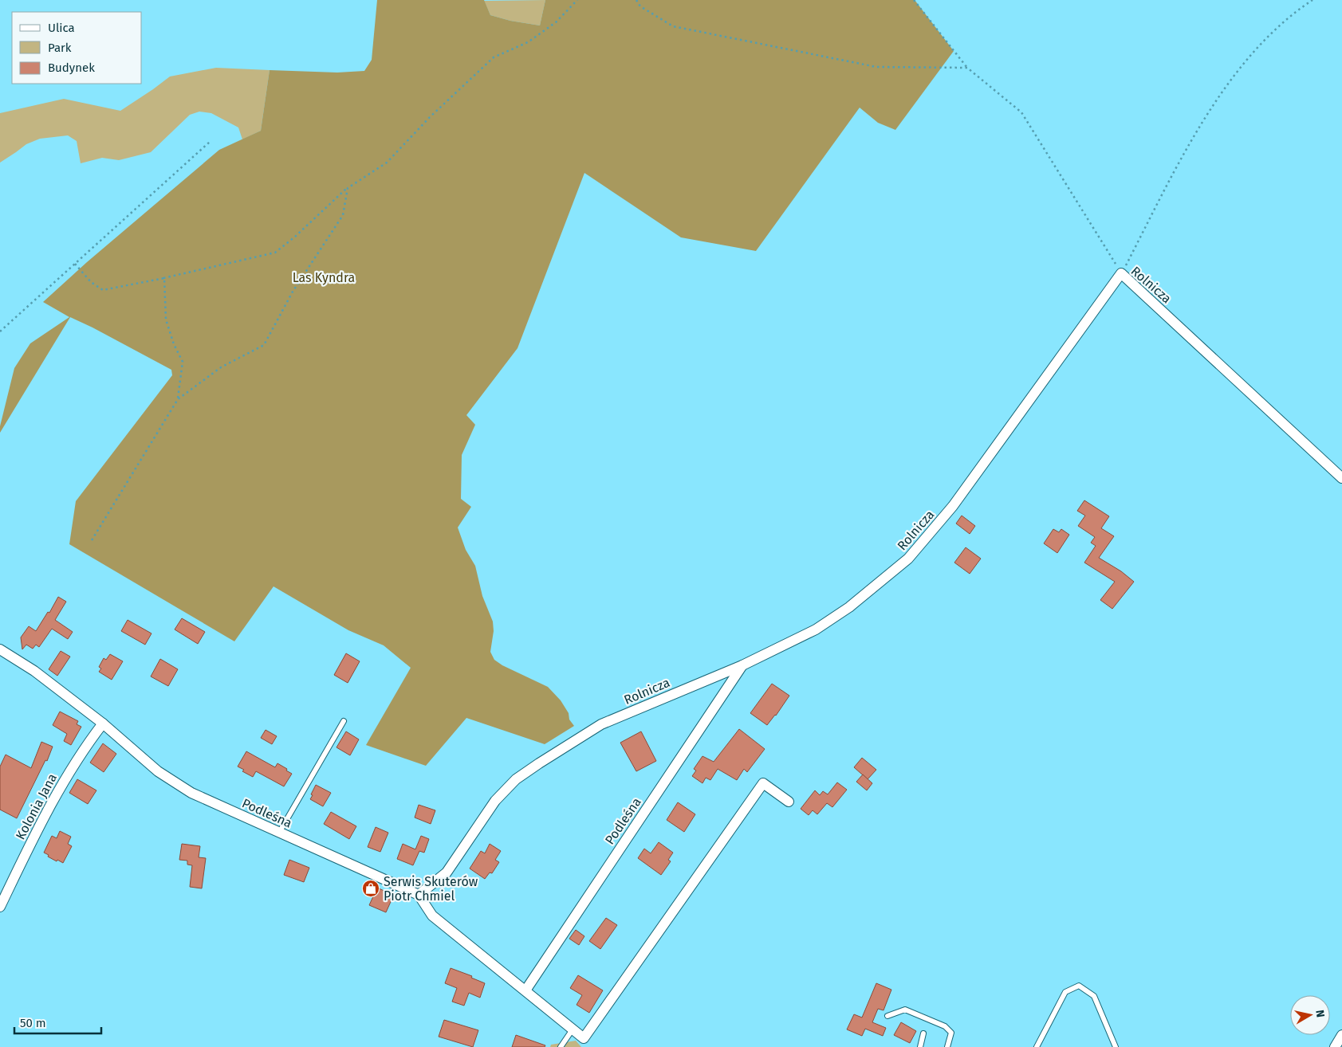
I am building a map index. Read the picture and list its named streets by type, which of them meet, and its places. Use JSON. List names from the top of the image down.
{
  "streets": {
    "street": ["Rolnicza", "Kolonia Jana", "Podleśna"]
  },
  "crossings": [
    ["Rolnicza", "Podleśna"],
    ["Kolonia Jana", "Podleśna"]
  ],
  "parks": ["Las Kyndra"],
  "places": {
    "shop": ["Serwis Skuterów Piotr Chmiel"]
  },
  "legend": ["Ulica", "Park", "Budynek"],
  "scale_bar": "50 m",
  "north": "right"
}
